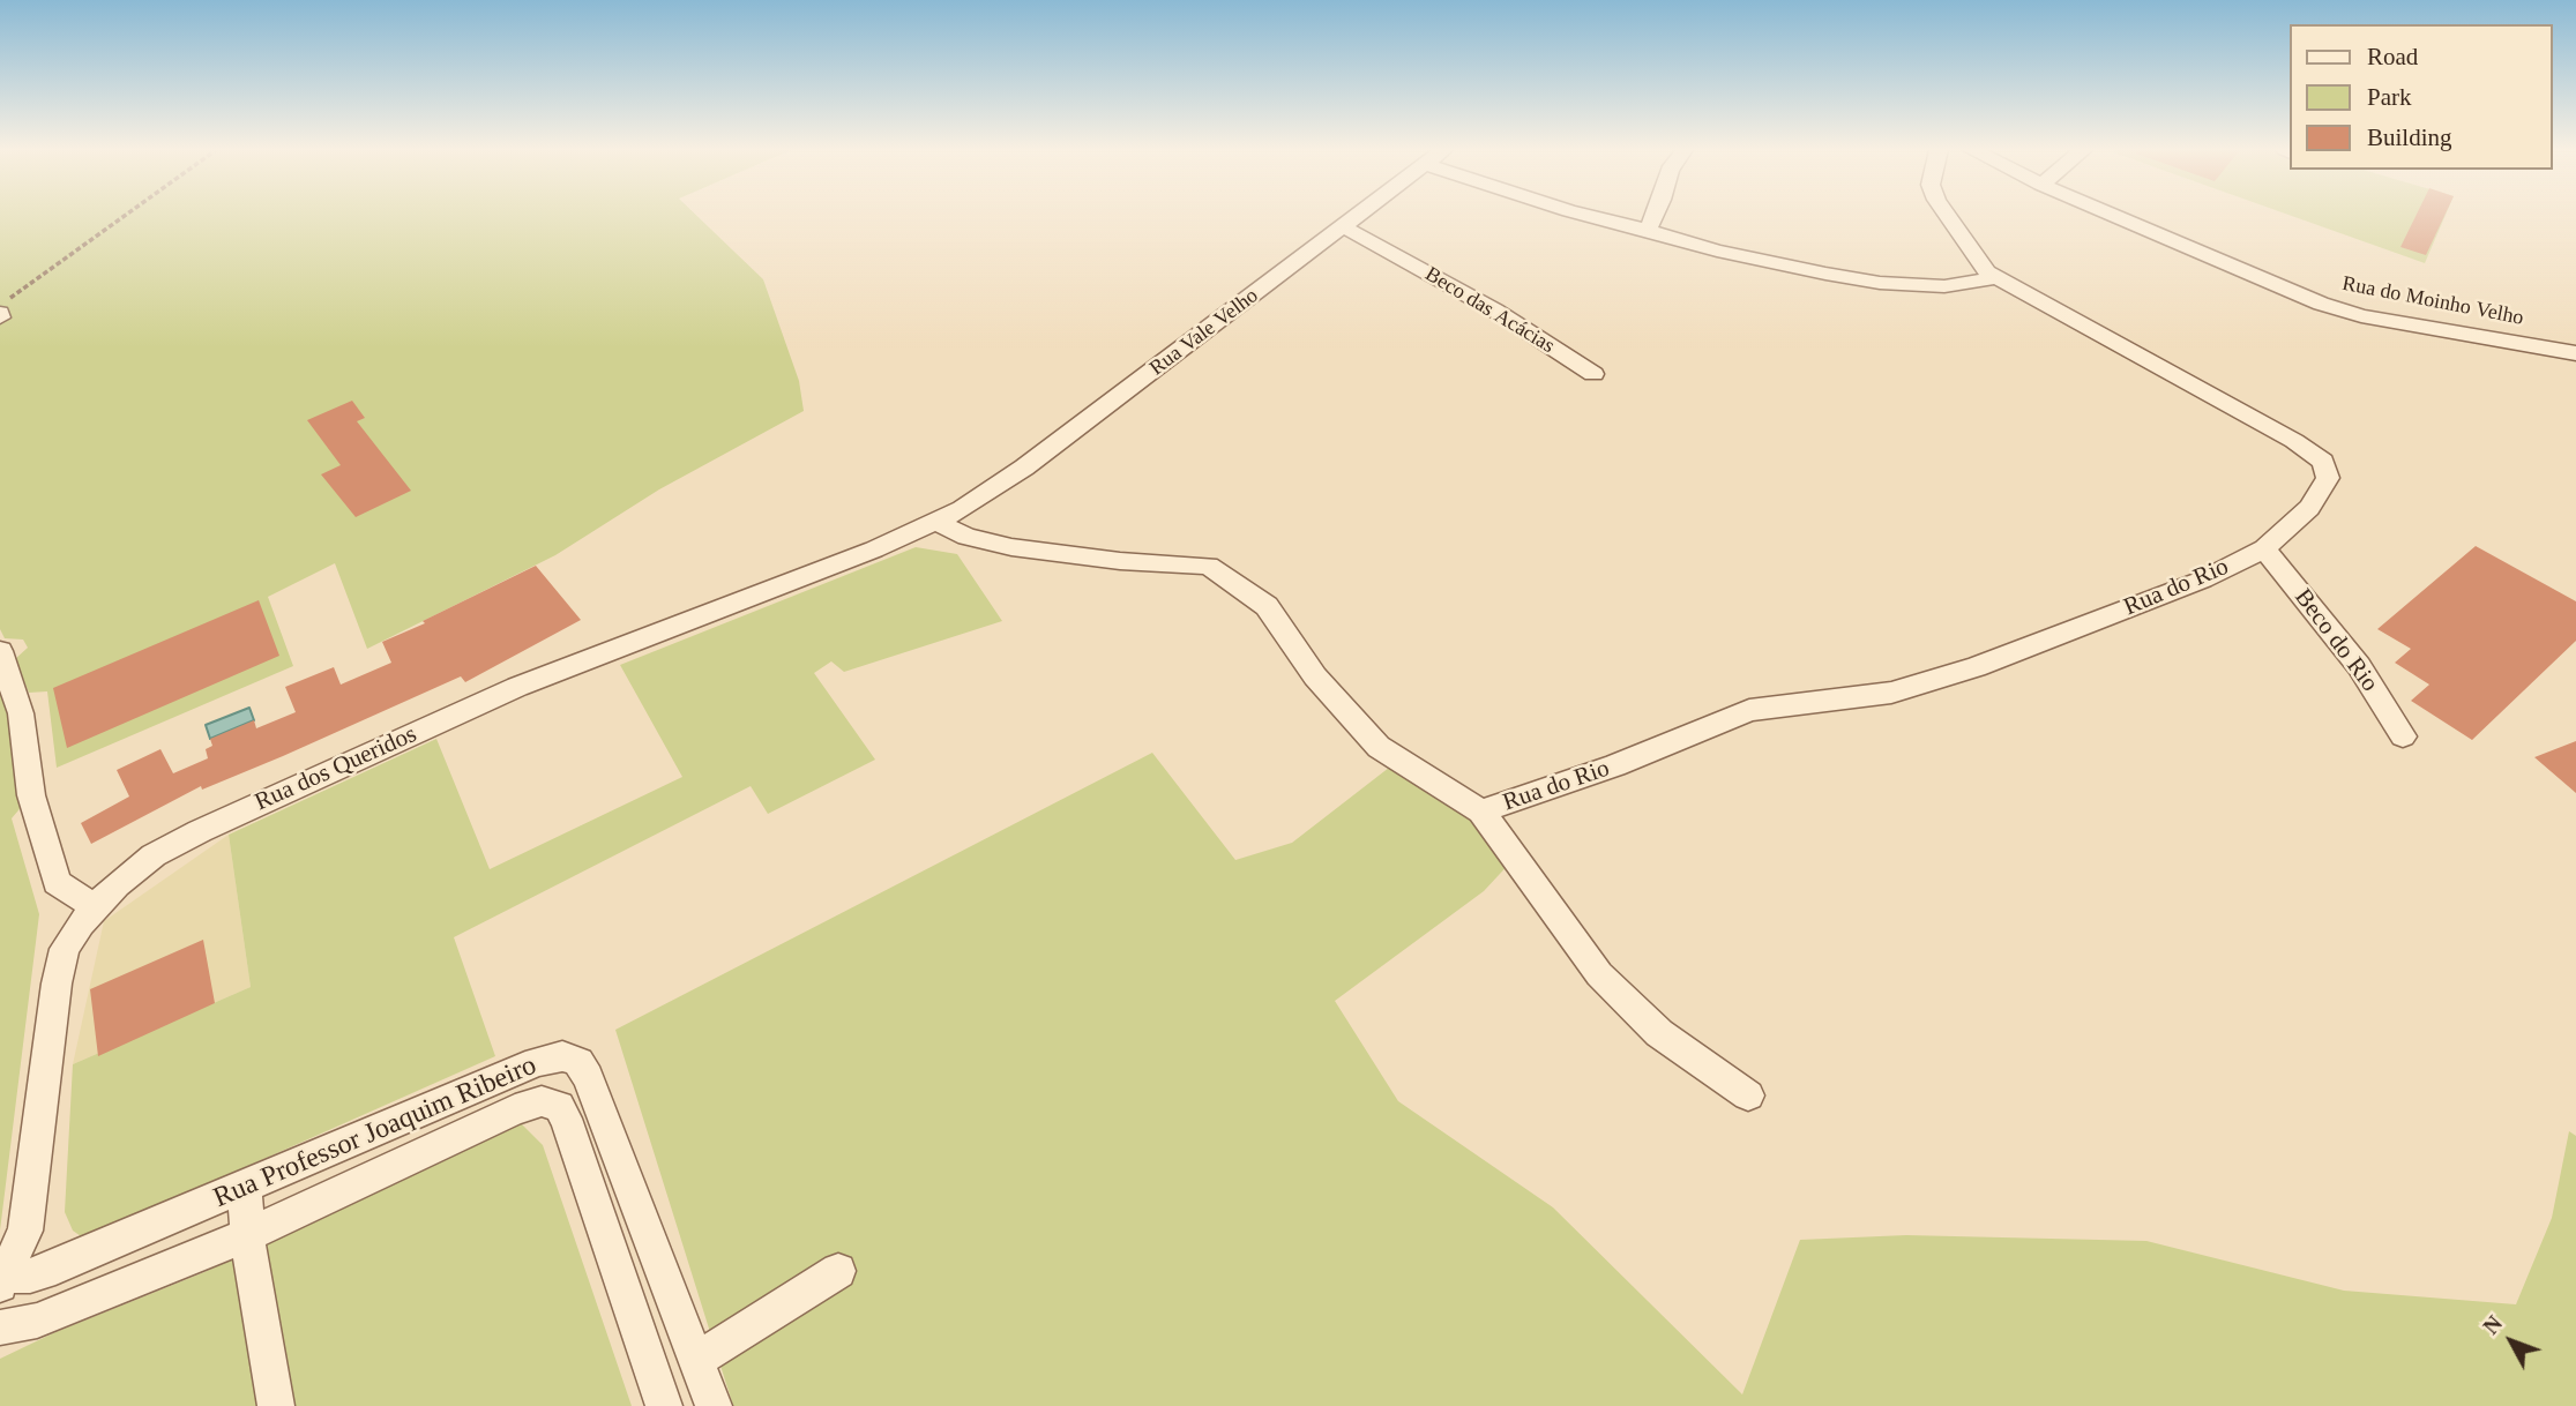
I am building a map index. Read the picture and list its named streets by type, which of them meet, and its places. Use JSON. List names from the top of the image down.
{
  "streets": {
    "street": [
      "Rua do Moinho Velho",
      "Beco das Acácias",
      "Rua Vale Velho",
      "Rua do Rio",
      "Beco do Rio",
      "Rua dos Queridos",
      "Rua Professor Joaquim Ribeiro"
    ]
  },
  "crossings": [
    ["Beco das Acácias", "Rua Vale Velho"],
    ["Rua Vale Velho", "Rua dos Queridos"],
    ["Rua do Rio", "Beco do Rio"],
    ["Rua dos Queridos", "Rua Professor Joaquim Ribeiro"]
  ],
  "legend": ["Road", "Park", "Building"],
  "north": "top left"
}
